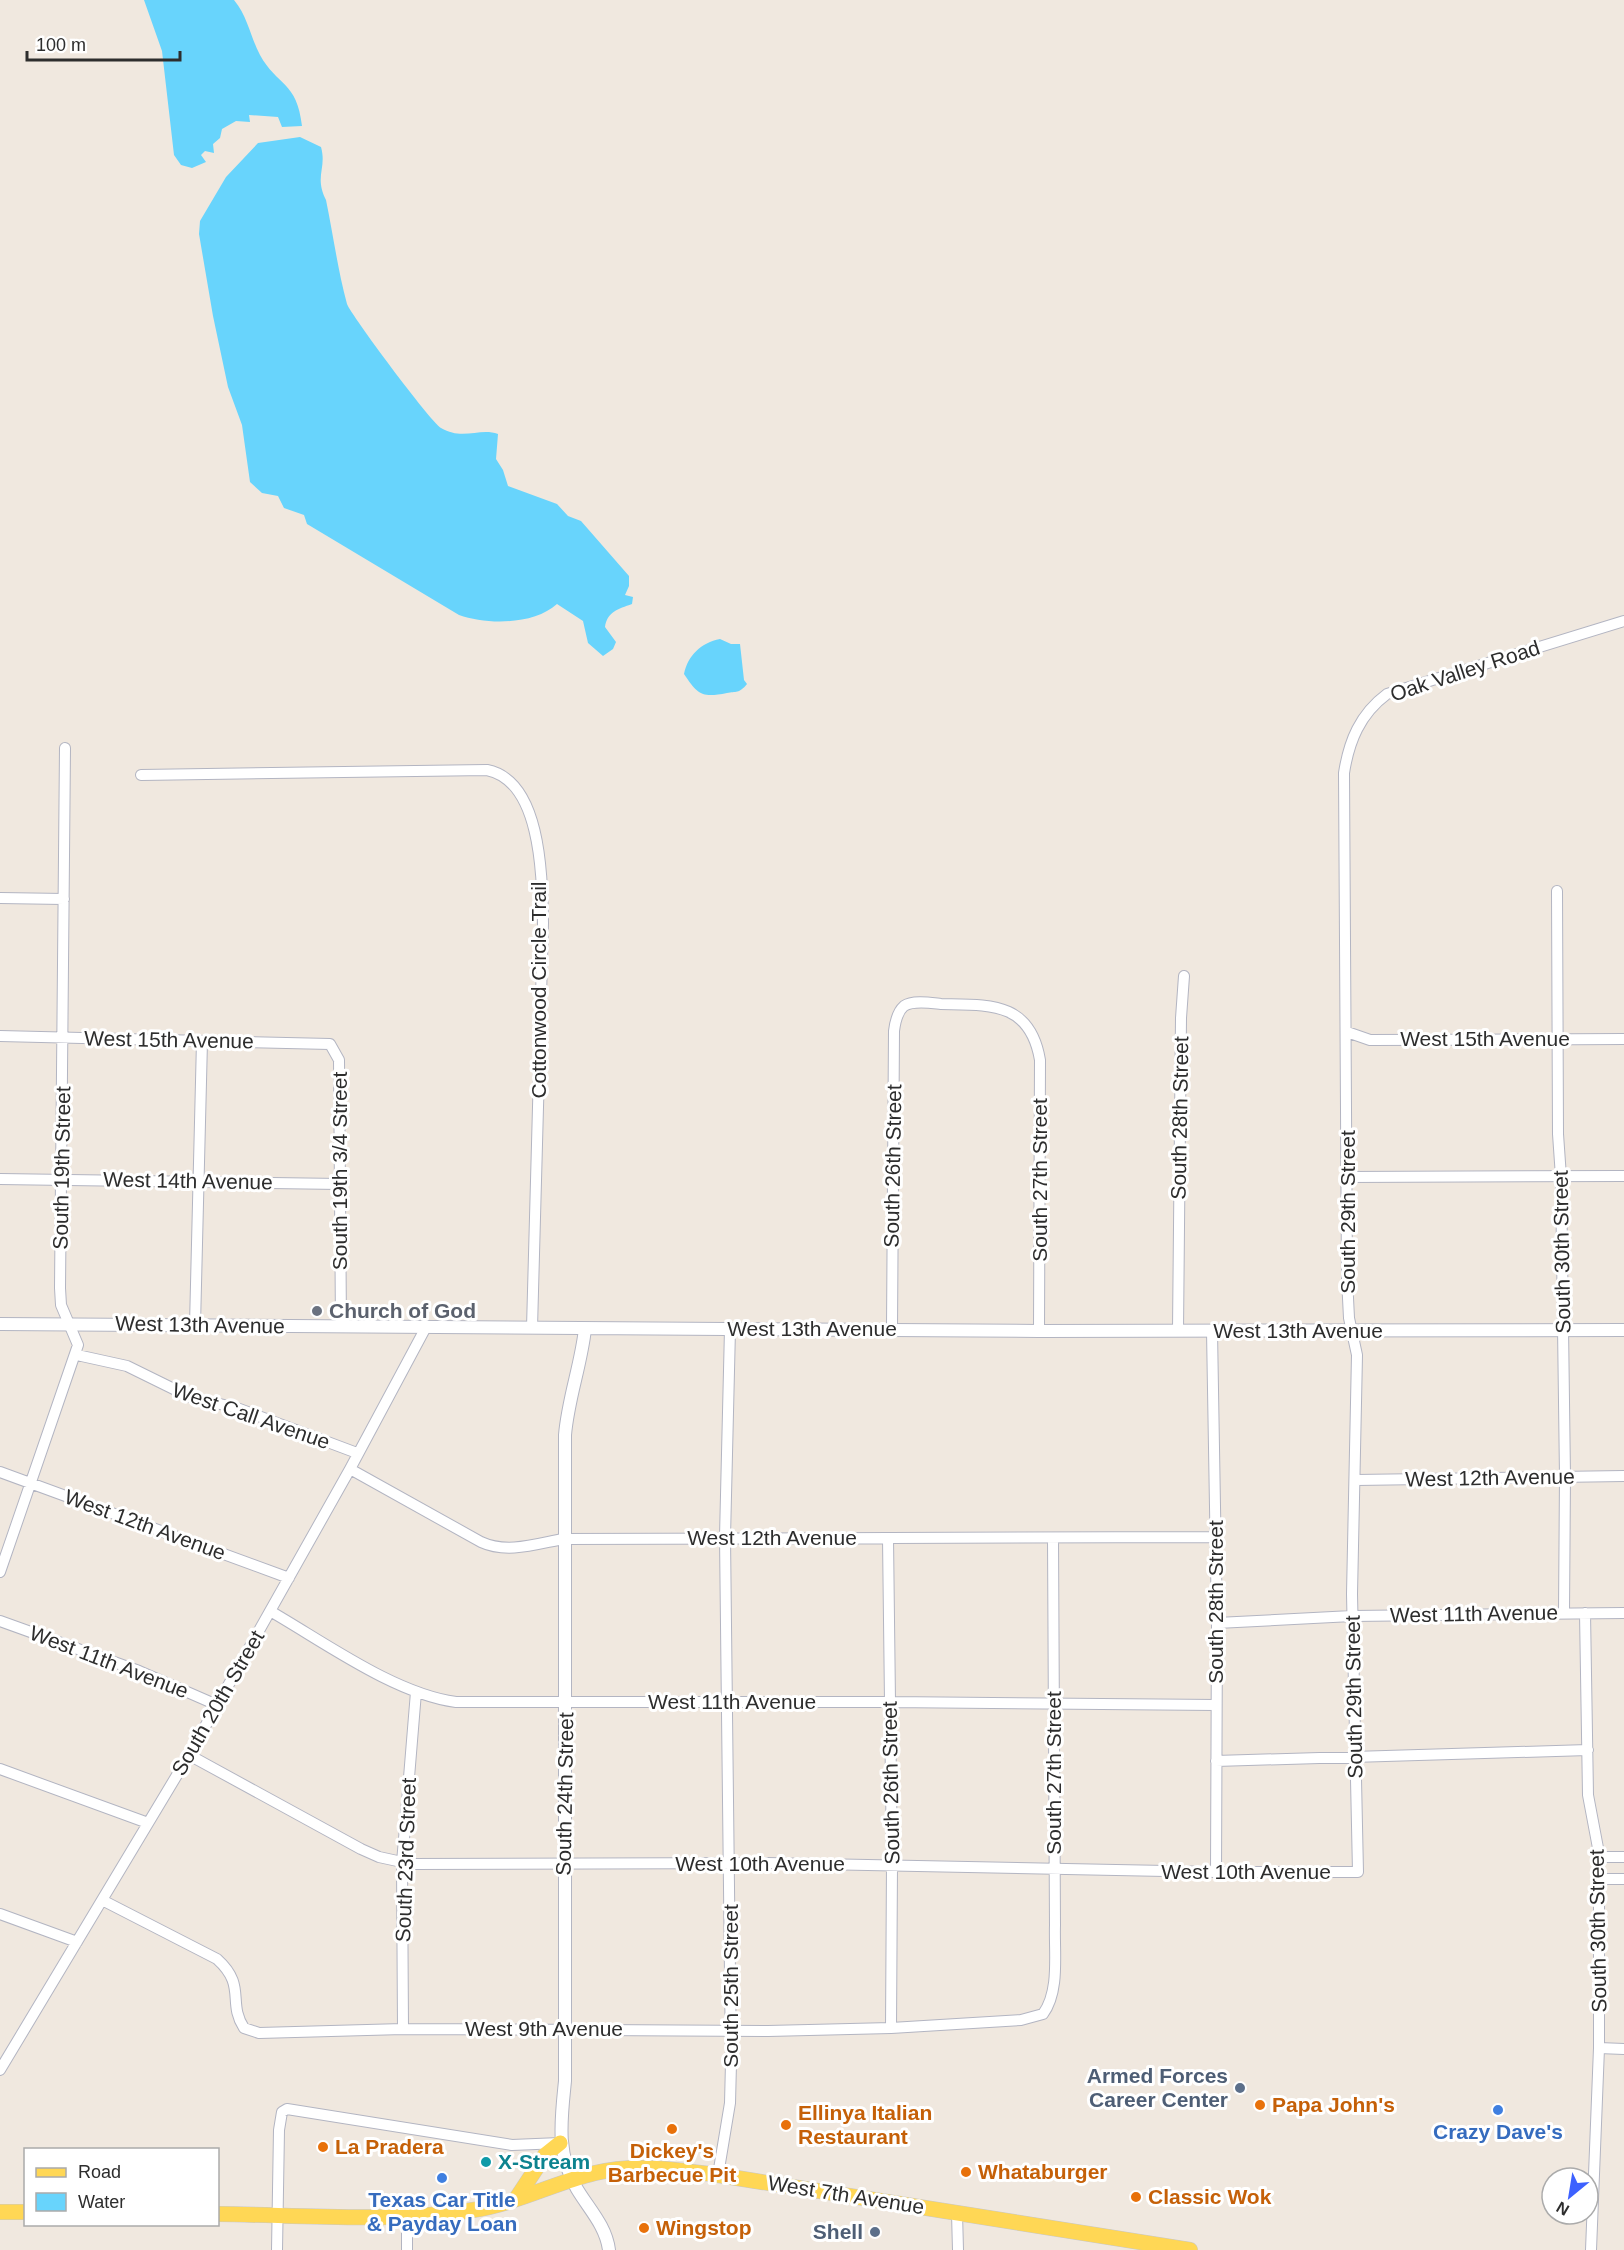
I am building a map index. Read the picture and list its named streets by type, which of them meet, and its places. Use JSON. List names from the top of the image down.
{
  "streets": {
    "main road": ["West 7th Avenue"],
    "street": [
      "Oak Valley Road",
      "Cottonwood Circle Trail",
      "West 15th Avenue",
      "South 28th Street",
      "South 26th Street",
      "South 19th Street",
      "South 19th 3/4 Street",
      "South 27th Street",
      "West 14th Avenue",
      "South 29th Street",
      "South 30th Street",
      "West 13th Avenue",
      "West Call Avenue",
      "West 12th Avenue",
      "West 11th Avenue",
      "South 20th Street",
      "South 24th Street",
      "South 23rd Street",
      "West 10th Avenue",
      "South 25th Street",
      "West 9th Avenue"
    ]
  },
  "crossings": [
    ["Oak Valley Road", "South 29th Street"],
    ["Cottonwood Circle Trail", "West 13th Avenue"],
    ["West 15th Avenue", "South 19th Street"],
    ["West 15th Avenue", "South 19th 3/4 Street"],
    ["West 15th Avenue", "South 29th Street"],
    ["West 15th Avenue", "South 30th Street"],
    ["South 28th Street", "West 13th Avenue"],
    ["South 28th Street", "West 12th Avenue"],
    ["South 28th Street", "West 11th Avenue"],
    ["South 28th Street", "West 10th Avenue"],
    ["South 26th Street", "South 27th Street"],
    ["South 26th Street", "West 13th Avenue"],
    ["South 26th Street", "West 12th Avenue"],
    ["South 26th Street", "West 11th Avenue"],
    ["South 26th Street", "West 10th Avenue"],
    ["South 26th Street", "West 9th Avenue"],
    ["South 19th Street", "West 14th Avenue"],
    ["South 19th Street", "West 13th Avenue"],
    ["South 19th Street", "West Call Avenue"],
    ["South 19th 3/4 Street", "West 14th Avenue"],
    ["South 19th 3/4 Street", "West 13th Avenue"],
    ["South 27th Street", "West 13th Avenue"],
    ["South 27th Street", "West 12th Avenue"],
    ["South 27th Street", "West 11th Avenue"],
    ["South 27th Street", "West 10th Avenue"],
    ["South 27th Street", "West 9th Avenue"],
    ["South 29th Street", "West 13th Avenue"],
    ["South 29th Street", "West 12th Avenue"],
    ["South 29th Street", "West 11th Avenue"],
    ["South 29th Street", "West 10th Avenue"],
    ["South 30th Street", "West 13th Avenue"],
    ["South 30th Street", "West 12th Avenue"],
    ["South 30th Street", "West 11th Avenue"],
    ["West 13th Avenue", "South 20th Street"],
    ["West 13th Avenue", "South 24th Street"],
    ["West 13th Avenue", "South 25th Street"],
    ["West Call Avenue", "South 20th Street"],
    ["West 12th Avenue", "South 20th Street"],
    ["West 12th Avenue", "South 24th Street"],
    ["West 12th Avenue", "South 25th Street"],
    ["West 11th Avenue", "South 20th Street"],
    ["West 11th Avenue", "South 24th Street"],
    ["West 11th Avenue", "South 23rd Street"],
    ["West 11th Avenue", "South 25th Street"],
    ["South 20th Street", "West 10th Avenue"],
    ["South 20th Street", "West 9th Avenue"],
    ["South 24th Street", "West 10th Avenue"],
    ["South 24th Street", "West 9th Avenue"],
    ["South 24th Street", "West 7th Avenue"],
    ["South 23rd Street", "West 10th Avenue"],
    ["South 23rd Street", "West 9th Avenue"],
    ["West 10th Avenue", "South 25th Street"],
    ["South 25th Street", "West 9th Avenue"],
    ["South 25th Street", "West 7th Avenue"]
  ],
  "places": [
    "Church of God",
    "Armed Forces Career Center",
    "Papa John's",
    "Crazy Dave's",
    "Ellinya Italian Restaurant",
    "Dickey's Barbecue Pit",
    "La Pradera",
    "X-Stream",
    "Whataburger",
    "Texas Car Title & Payday Loan",
    "Classic Wok",
    "Wingstop",
    "Shell"
  ],
  "legend": ["Road", "Water"],
  "scale_bar": "100 m",
  "north": "bottom left"
}
